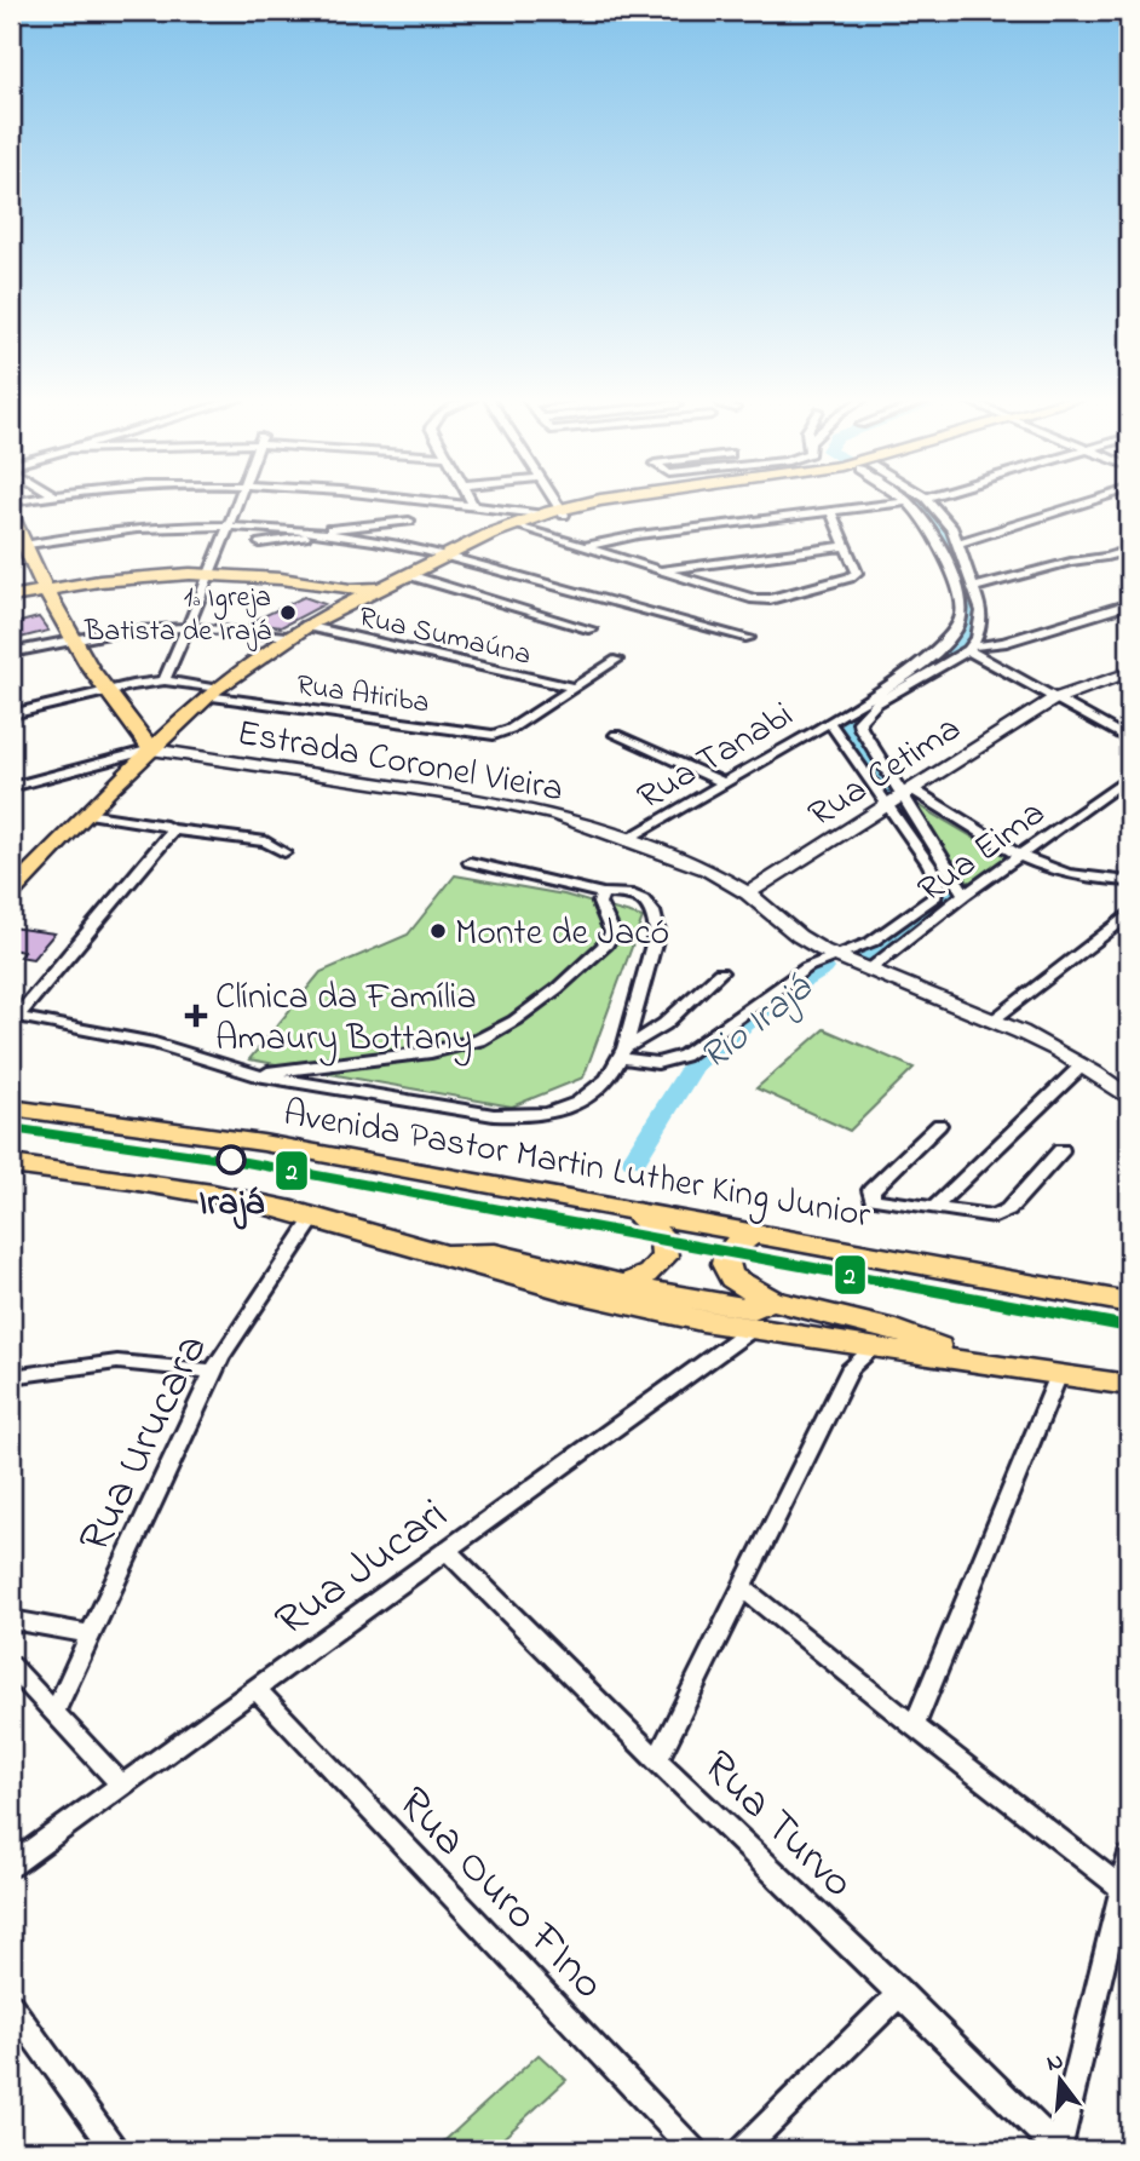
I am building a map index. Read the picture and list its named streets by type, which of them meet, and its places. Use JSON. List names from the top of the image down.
{
  "streets": {
    "main road": ["Avenida Pastor Martin Luther King Junior"],
    "street": [
      "Rua Sumaúna",
      "Rua Atiriba",
      "Rua Tanabi",
      "Estrada Coronel Vieira",
      "Rua Cetima",
      "Rua Eima",
      "Rua Urucara",
      "Rua Jucari",
      "Rua Turvo",
      "Rua Ouro FIno"
    ]
  },
  "crossings": [
    ["Rua Tanabi", "Estrada Coronel Vieira"],
    ["Estrada Coronel Vieira", "Rua Cetima"],
    ["Estrada Coronel Vieira", "Rua Eima"],
    ["Rua Jucari", "Rua Turvo"],
    ["Rua Jucari", "Rua Ouro FIno"]
  ],
  "water": ["Rio Irajá"],
  "places": {
    "other": ["1ª Igreja Batista de Irajá", "Monte de Jacó", "Irajá"],
    "health": ["Clínica da Família Amaury Bottany"]
  },
  "lines": ["transit line 2"],
  "north": "top"
}
